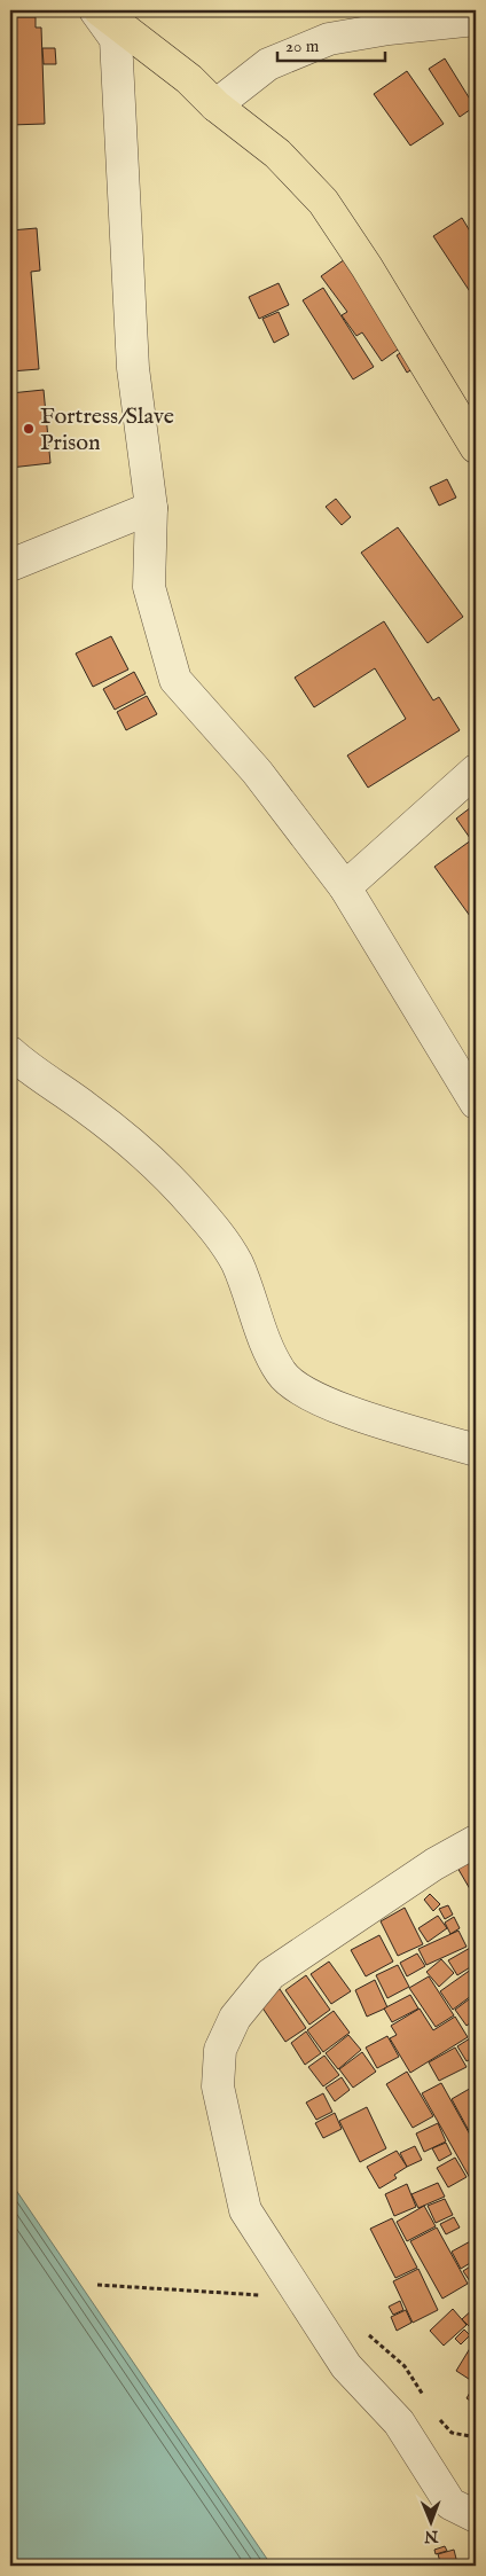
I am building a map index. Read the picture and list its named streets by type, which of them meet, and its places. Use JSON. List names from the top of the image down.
{
  "places": ["Fortress/Slave Prison"],
  "scale_bar": "20 m",
  "north": "bottom"
}
